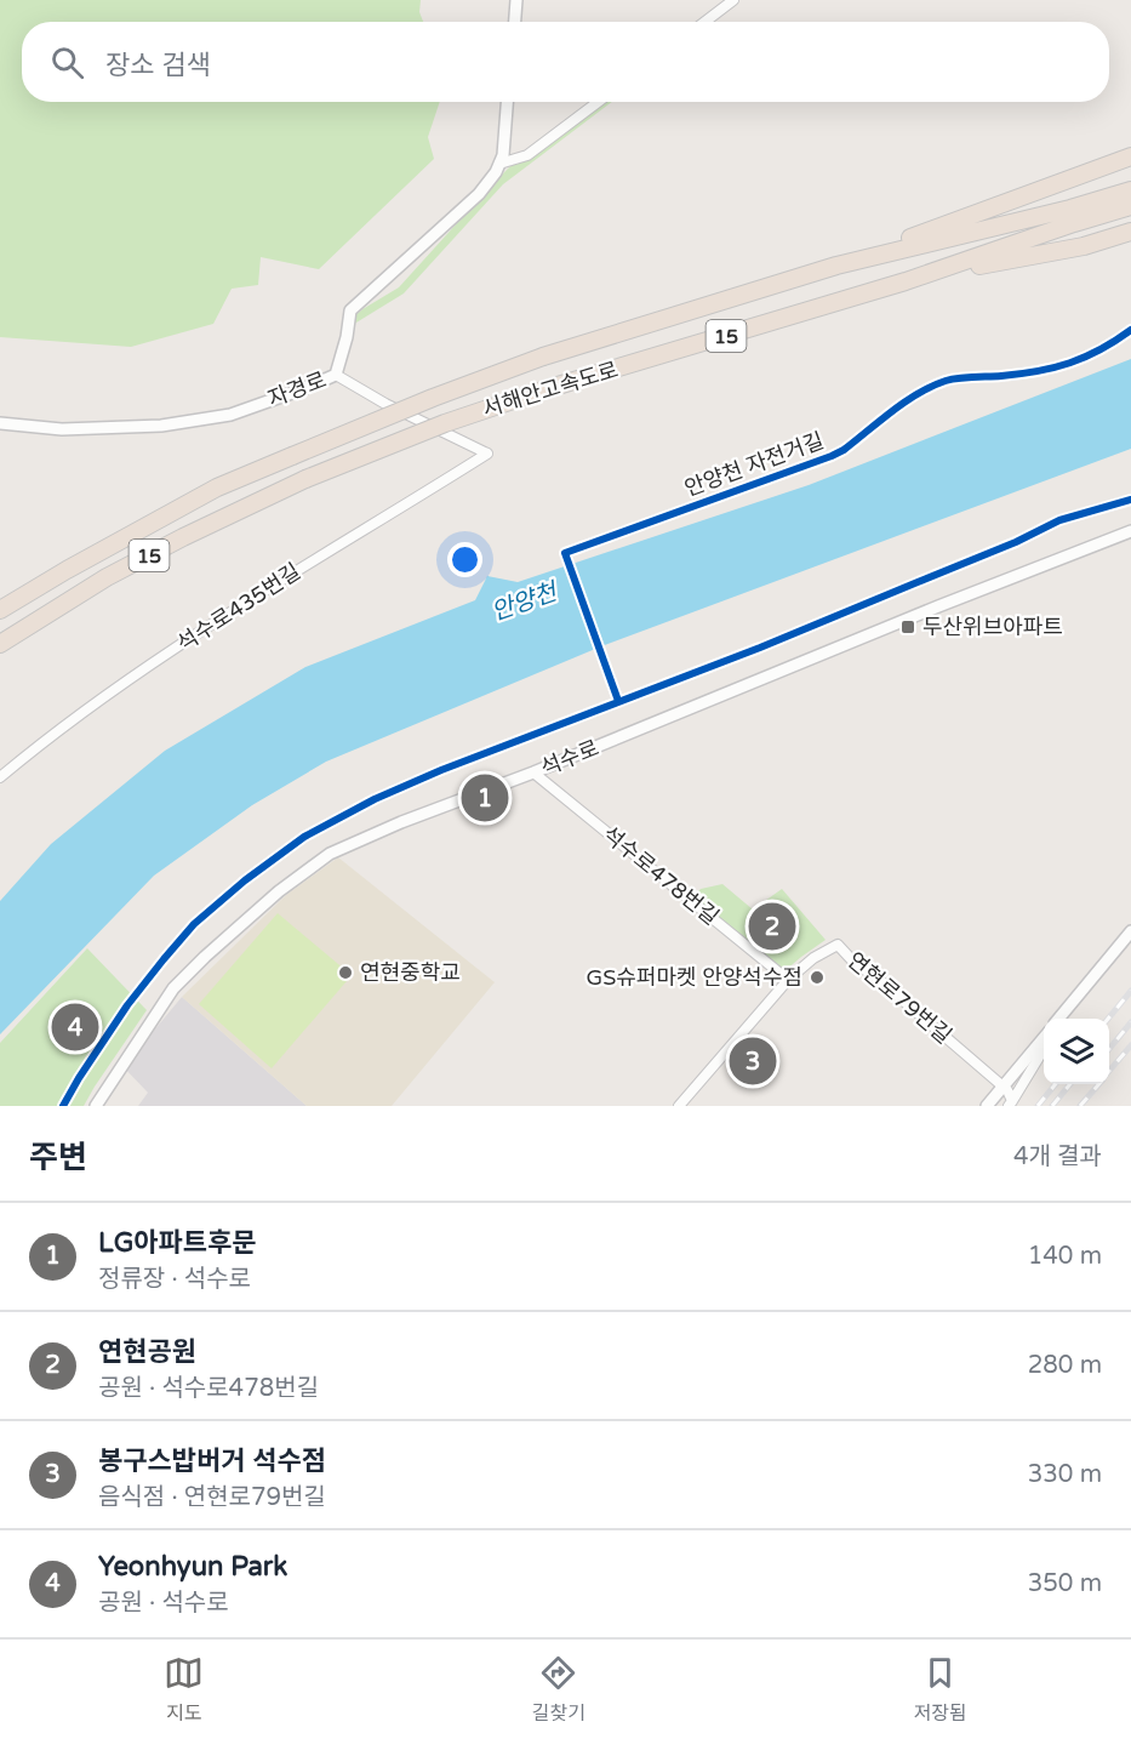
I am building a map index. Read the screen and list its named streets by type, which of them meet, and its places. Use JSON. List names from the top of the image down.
{
  "streets": {
    "highway": ["15", "서해안고속도로"],
    "street": [
      "자경로",
      "석수로435번길",
      "석수로",
      "석수로478번길",
      "연현로79번길"
    ],
    "cycle path": ["안양천 자전거길"]
  },
  "crossings": [
    ["자경로", "석수로435번길"],
    ["석수로", "석수로478번길"],
    ["석수로478번길", "연현로79번길"]
  ],
  "water": ["안양천"],
  "places": {
    "transit": ["두산위브아파트"],
    "other": ["연현중학교", "GS슈퍼마켓 안양석수점"]
  },
  "page": {
    "search": "장소 검색",
    "pins": [
      "1",
      "2",
      "4",
      "3"
    ],
    "heading": ["주변", "4개 결과"],
    "list": [
      {
        "mark": "1",
        "name": "LG아파트후문",
        "note": "정류장 · 석수로",
        "value": "140 m"
      },
      {
        "mark": "2",
        "name": "연현공원",
        "note": "공원 · 석수로478번길",
        "value": "280 m"
      },
      {
        "mark": "3",
        "name": "봉구스밥버거 석수점",
        "note": "음식점 · 연현로79번길",
        "value": "330 m"
      },
      {
        "mark": "4",
        "name": "Yeonhyun Park",
        "note": "공원 · 석수로",
        "value": "350 m"
      }
    ],
    "nav": ["지도", "길찾기", "저장됨"]
  }
}
